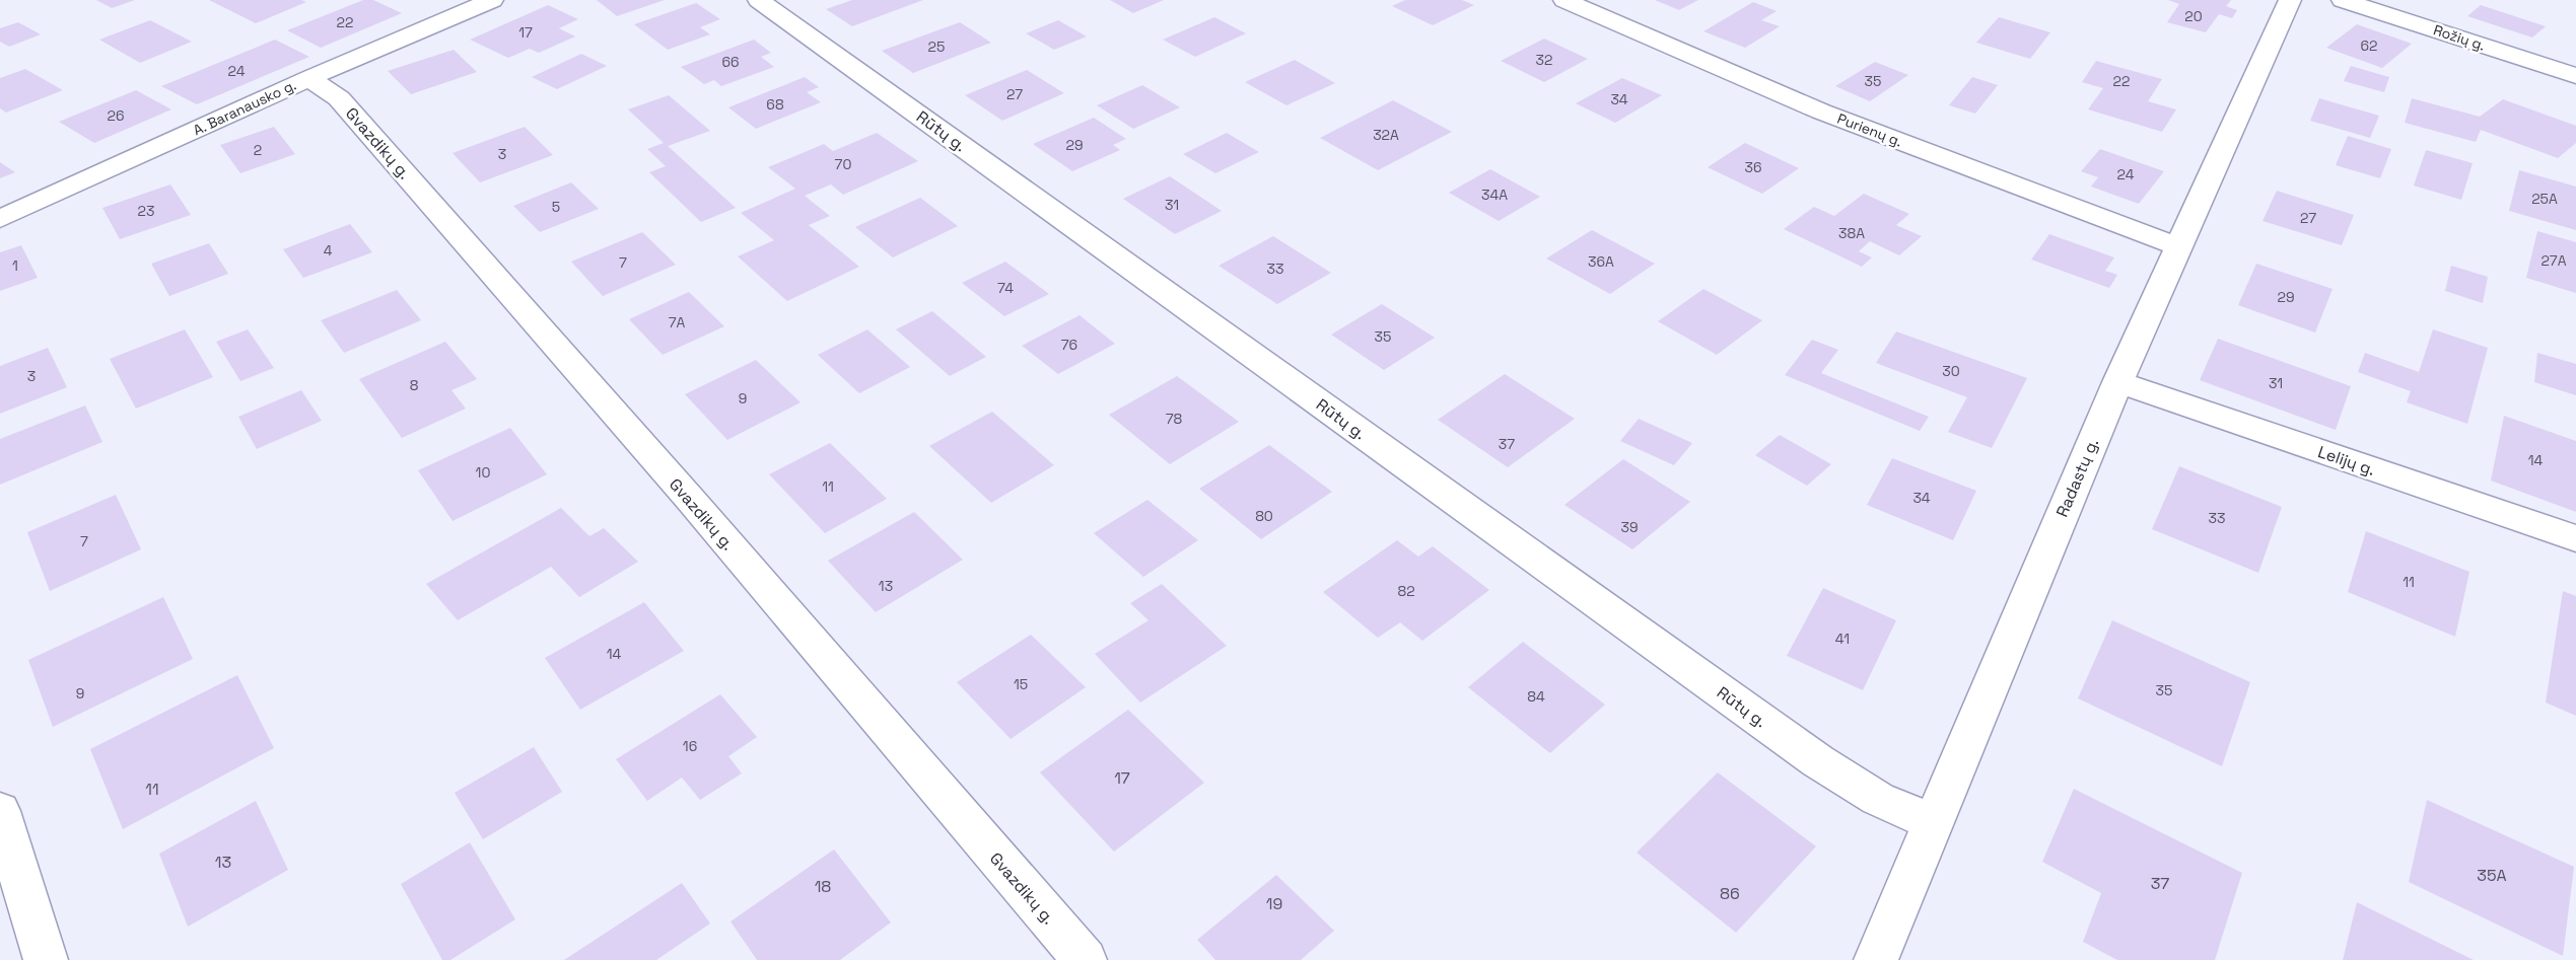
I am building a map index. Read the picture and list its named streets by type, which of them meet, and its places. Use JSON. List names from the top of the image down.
{
  "streets": {
    "street": [
      "Rožių g.",
      "A. Baranausko g.",
      "Purienų g.",
      "Rūtų g.",
      "Gvazdikų g.",
      "Lelijų g.",
      "Radastų g."
    ]
  },
  "crossings": [
    ["A. Baranausko g.", "Gvazdikų g."],
    ["Purienų g.", "Radastų g."],
    ["Rūtų g.", "Radastų g."],
    ["Lelijų g.", "Radastų g."]
  ],
  "house_numbers": [
    "20",
    "22",
    "17",
    "62",
    "25",
    "32",
    "66",
    "24",
    "35",
    "22",
    "27",
    "34",
    "68",
    "26",
    "32A",
    "29",
    "2",
    "3",
    "70",
    "36",
    "24",
    "34A",
    "25A",
    "31",
    "5",
    "23",
    "27",
    "38A",
    "4",
    "27A",
    "36A",
    "7",
    "1",
    "33",
    "74",
    "29",
    "7A",
    "35",
    "76",
    "30",
    "3",
    "31",
    "8",
    "9",
    "78",
    "37",
    "14",
    "10",
    "11",
    "34",
    "80",
    "33",
    "39",
    "7",
    "11",
    "13",
    "82",
    "41",
    "14",
    "15",
    "35",
    "9",
    "84",
    "16",
    "17",
    "11",
    "13",
    "35A",
    "37",
    "18",
    "86",
    "19"
  ]
}
